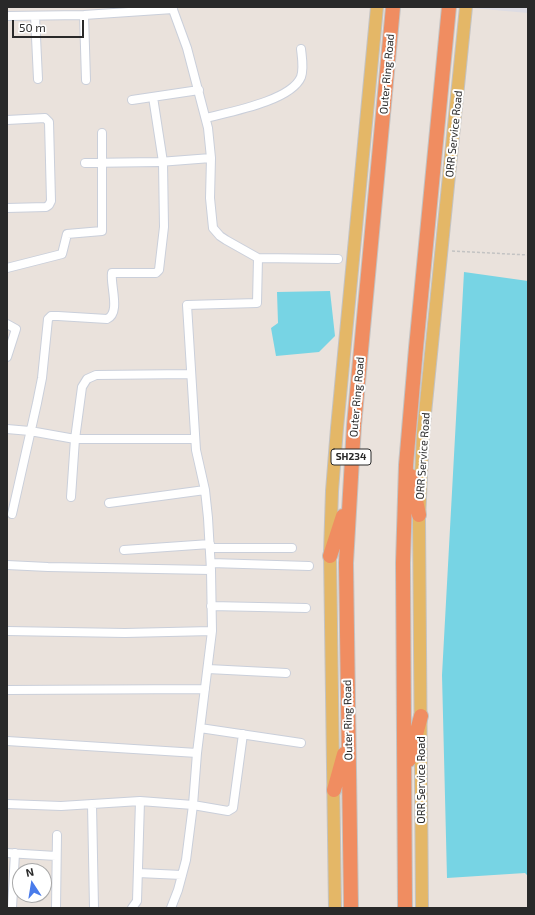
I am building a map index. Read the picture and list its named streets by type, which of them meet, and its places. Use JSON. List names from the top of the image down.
{
  "streets": {
    "highway": ["Outer Ring Road", "SH234"],
    "main road": ["ORR Service Road"]
  },
  "scale_bar": "50 m",
  "north": "top"
}
